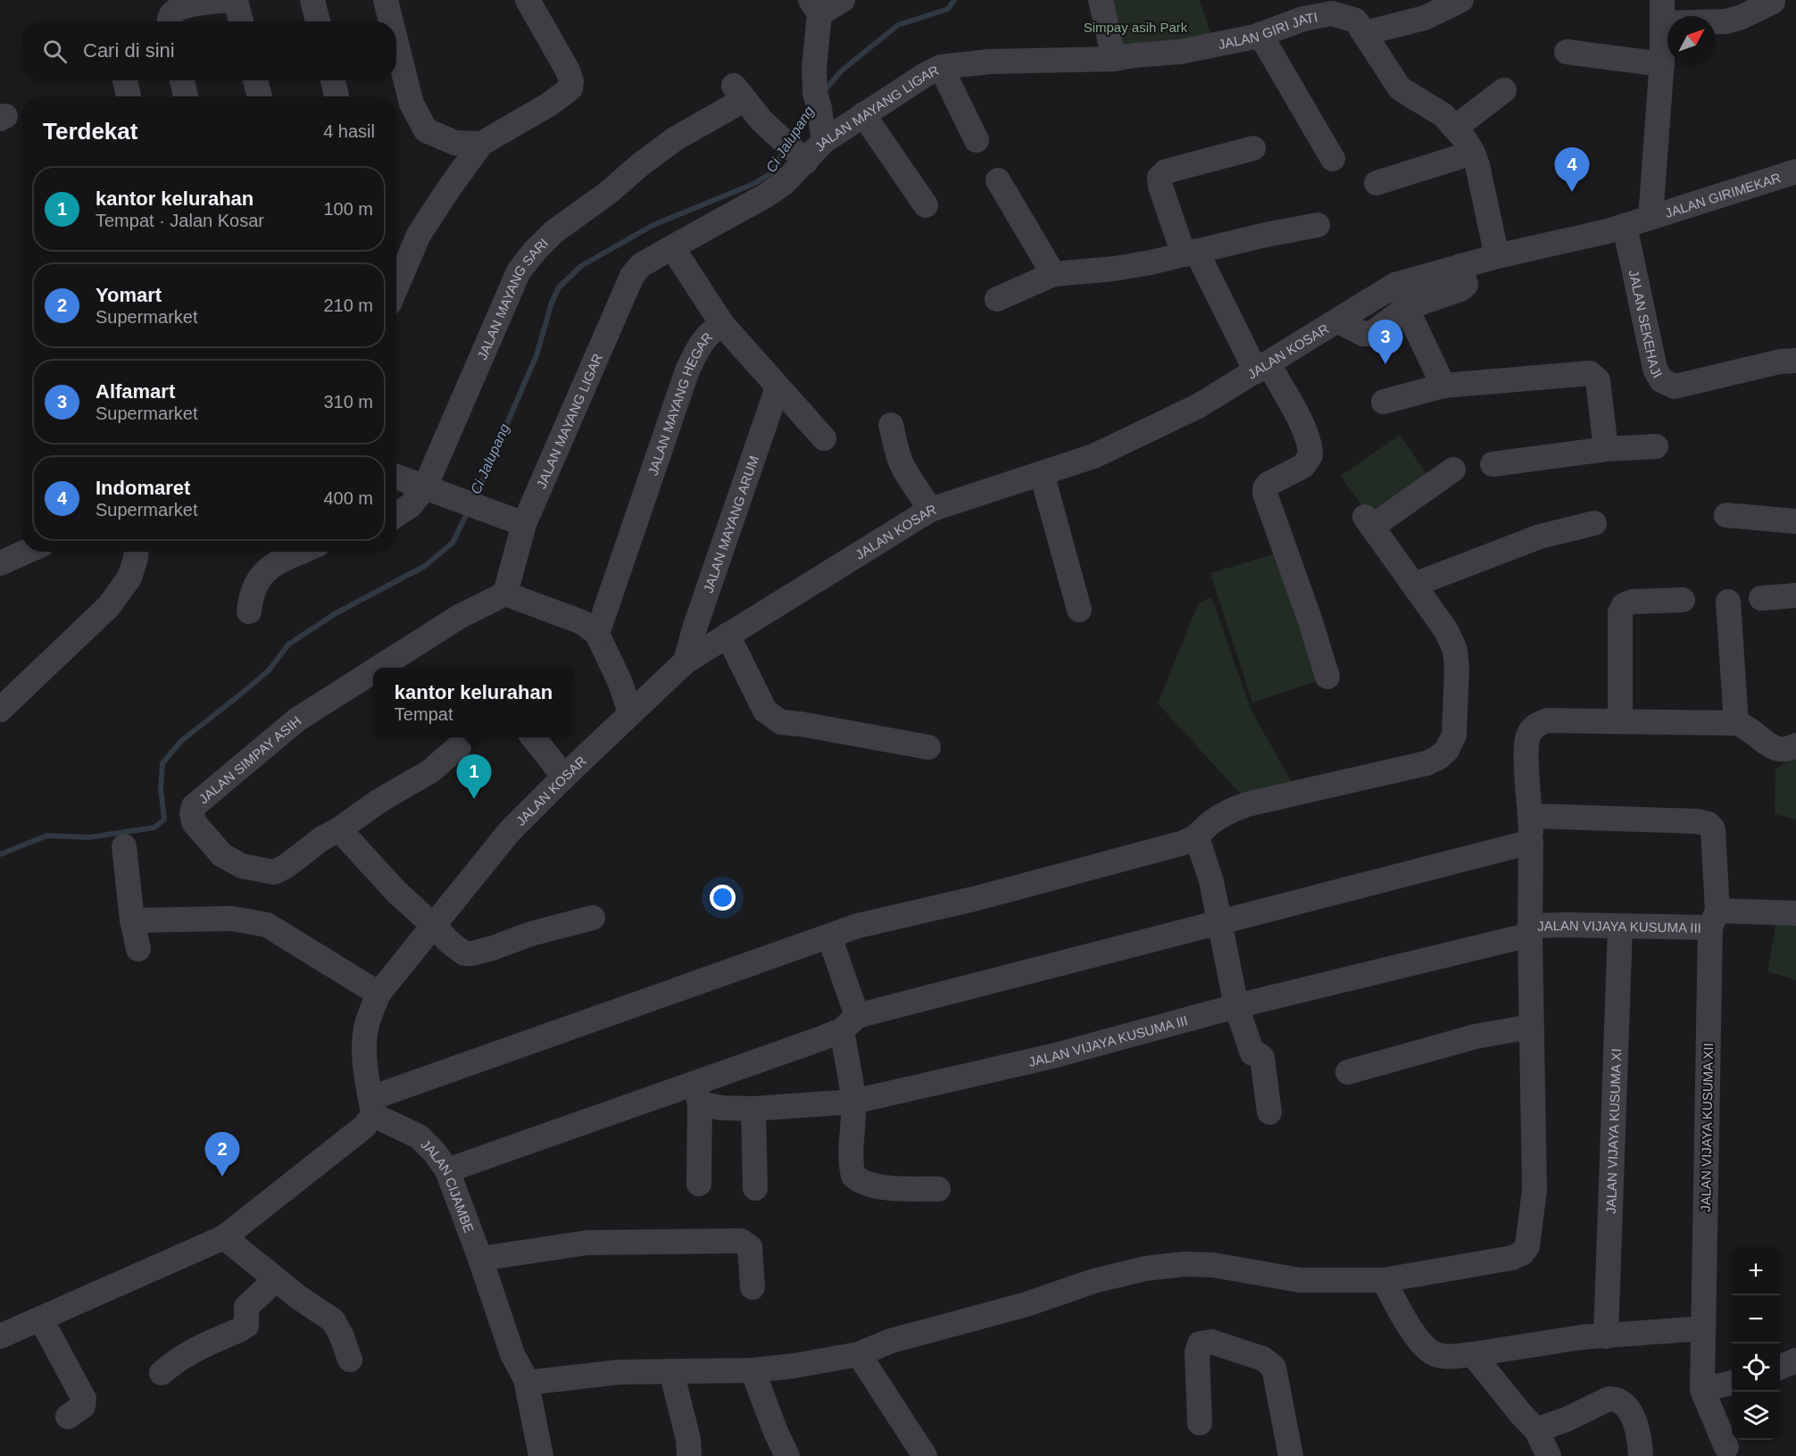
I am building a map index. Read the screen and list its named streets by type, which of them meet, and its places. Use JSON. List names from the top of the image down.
{
  "streets": {
    "street": [
      "JALAN GIRI JATI",
      "JALAN MAYANG LIGAR",
      "JALAN GIRIMEKAR",
      "JALAN MAYANG SARI",
      "JALAN SEKEHAJI",
      "JALAN KOSAR",
      "JALAN MAYANG HEGAR",
      "JALAN MAYANG ARUM",
      "JALAN SIMPAY ASIH",
      "JALAN VIJAYA KUSUMA III",
      "JALAN VIJAYA KUSUMA XII",
      "JALAN VIJAYA KUSUMA XI",
      "JALAN CIJAMBE"
    ]
  },
  "crossings": [
    ["JALAN GIRI JATI", "JALAN MAYANG LIGAR"],
    ["JALAN GIRI JATI", "JALAN KOSAR"],
    ["JALAN MAYANG LIGAR", "JALAN MAYANG SARI"],
    ["JALAN MAYANG LIGAR", "JALAN SIMPAY ASIH"],
    ["JALAN GIRIMEKAR", "JALAN KOSAR"],
    ["JALAN SEKEHAJI", "JALAN KOSAR"],
    ["JALAN KOSAR", "JALAN MAYANG ARUM"],
    ["JALAN KOSAR", "JALAN CIJAMBE"],
    ["JALAN MAYANG HEGAR", "JALAN MAYANG ARUM"],
    ["JALAN VIJAYA KUSUMA III", "JALAN VIJAYA KUSUMA XII"],
    ["JALAN VIJAYA KUSUMA III", "JALAN VIJAYA KUSUMA XI"]
  ],
  "water": ["Ci Jalupang"],
  "parks": ["Simpay asih Park"],
  "north": "top right",
  "page": {
    "search": "Cari di sini",
    "heading": ["Terdekat", "4 hasil"],
    "pins": [
      "4",
      "3",
      "1",
      "2"
    ],
    "list": [
      {
        "mark": "1",
        "name": "kantor kelurahan",
        "note": "Tempat · Jalan Kosar",
        "value": "100 m"
      },
      {
        "mark": "2",
        "name": "Yomart",
        "note": "Supermarket",
        "value": "210 m"
      },
      {
        "mark": "3",
        "name": "Alfamart",
        "note": "Supermarket",
        "value": "310 m"
      },
      {
        "mark": "4",
        "name": "Indomaret",
        "note": "Supermarket",
        "value": "400 m"
      }
    ],
    "popup": ["kantor kelurahan", "Tempat"],
    "map_buttons": ["+", "−"]
  }
}
